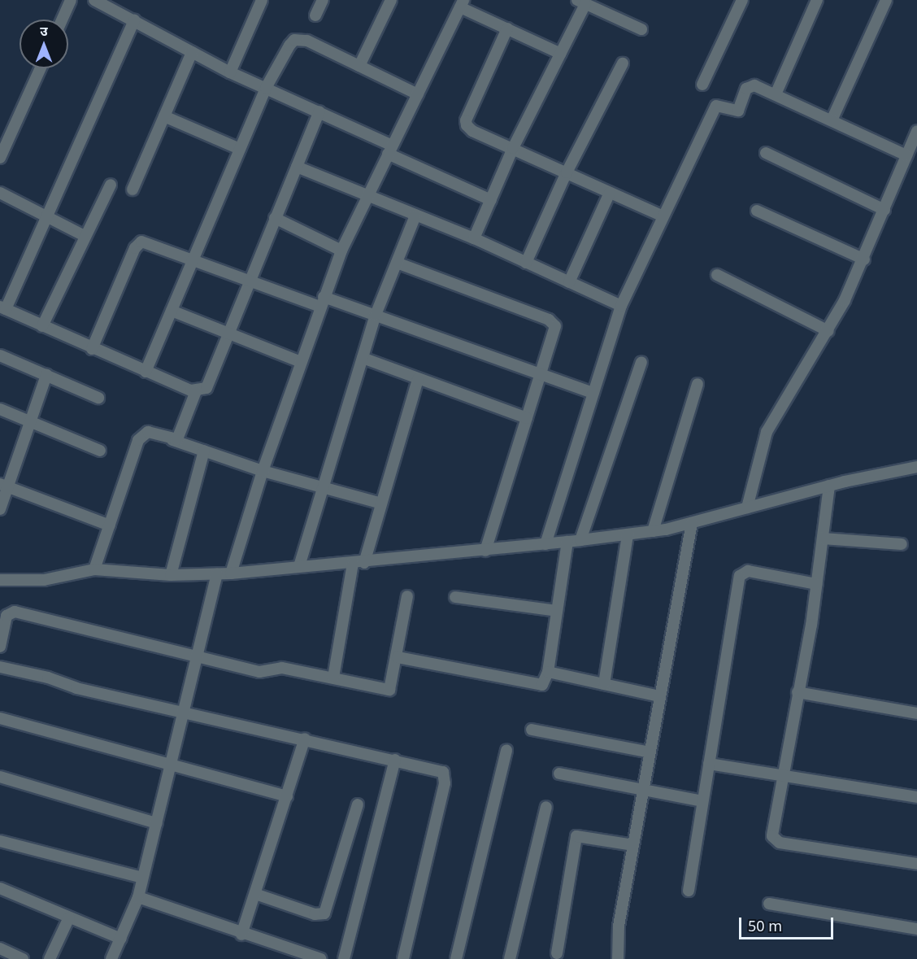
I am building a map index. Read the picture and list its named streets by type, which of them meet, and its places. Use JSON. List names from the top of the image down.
{
  "scale_bar": "50 m",
  "north": "top"
}
